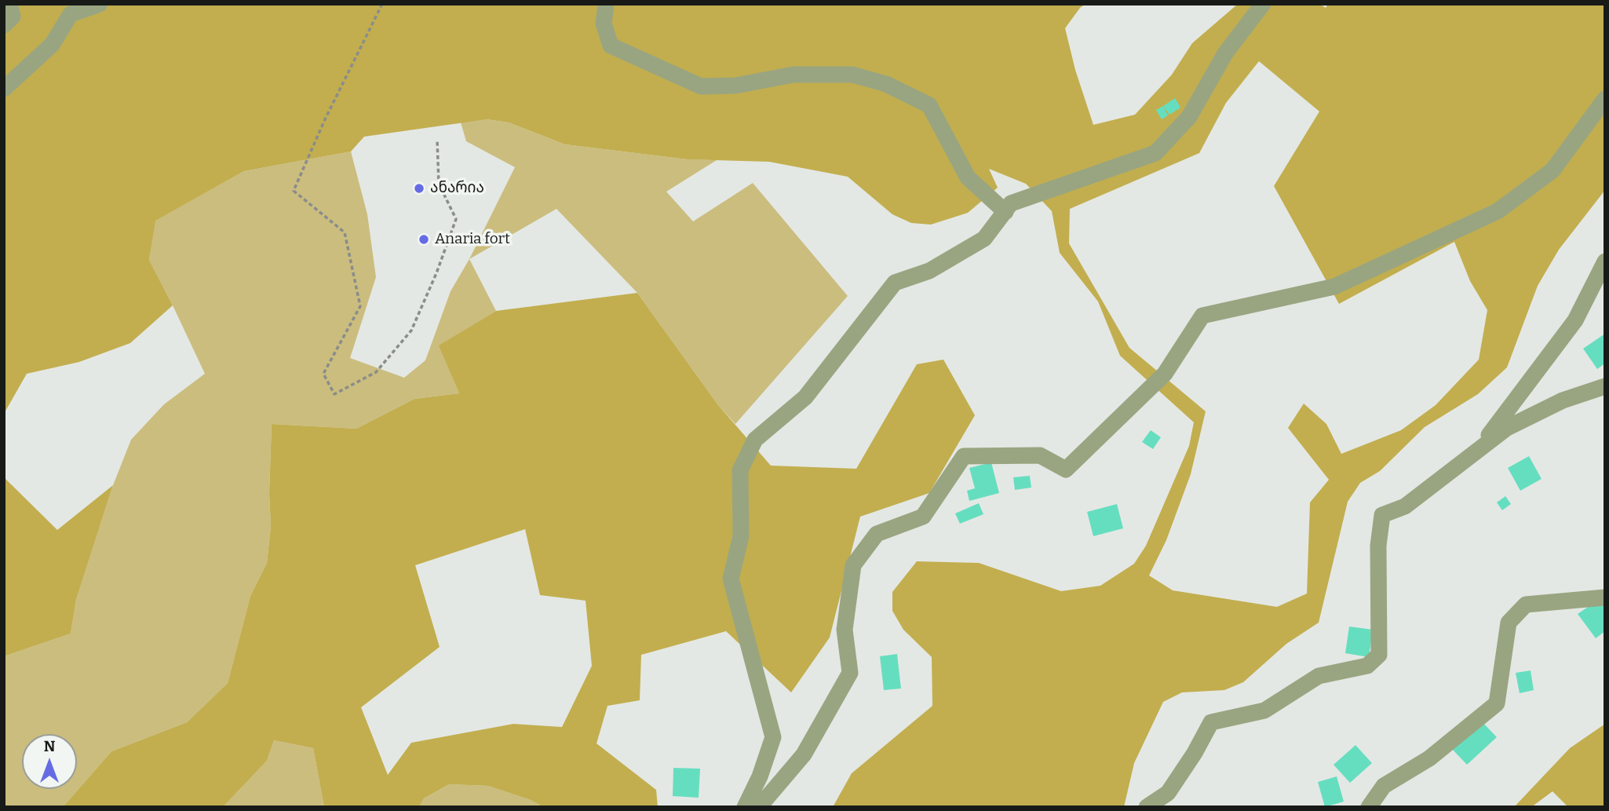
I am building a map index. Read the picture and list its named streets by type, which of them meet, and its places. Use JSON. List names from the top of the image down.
{
  "places": ["ანარია", "Anaria fort"],
  "north": "top"
}
